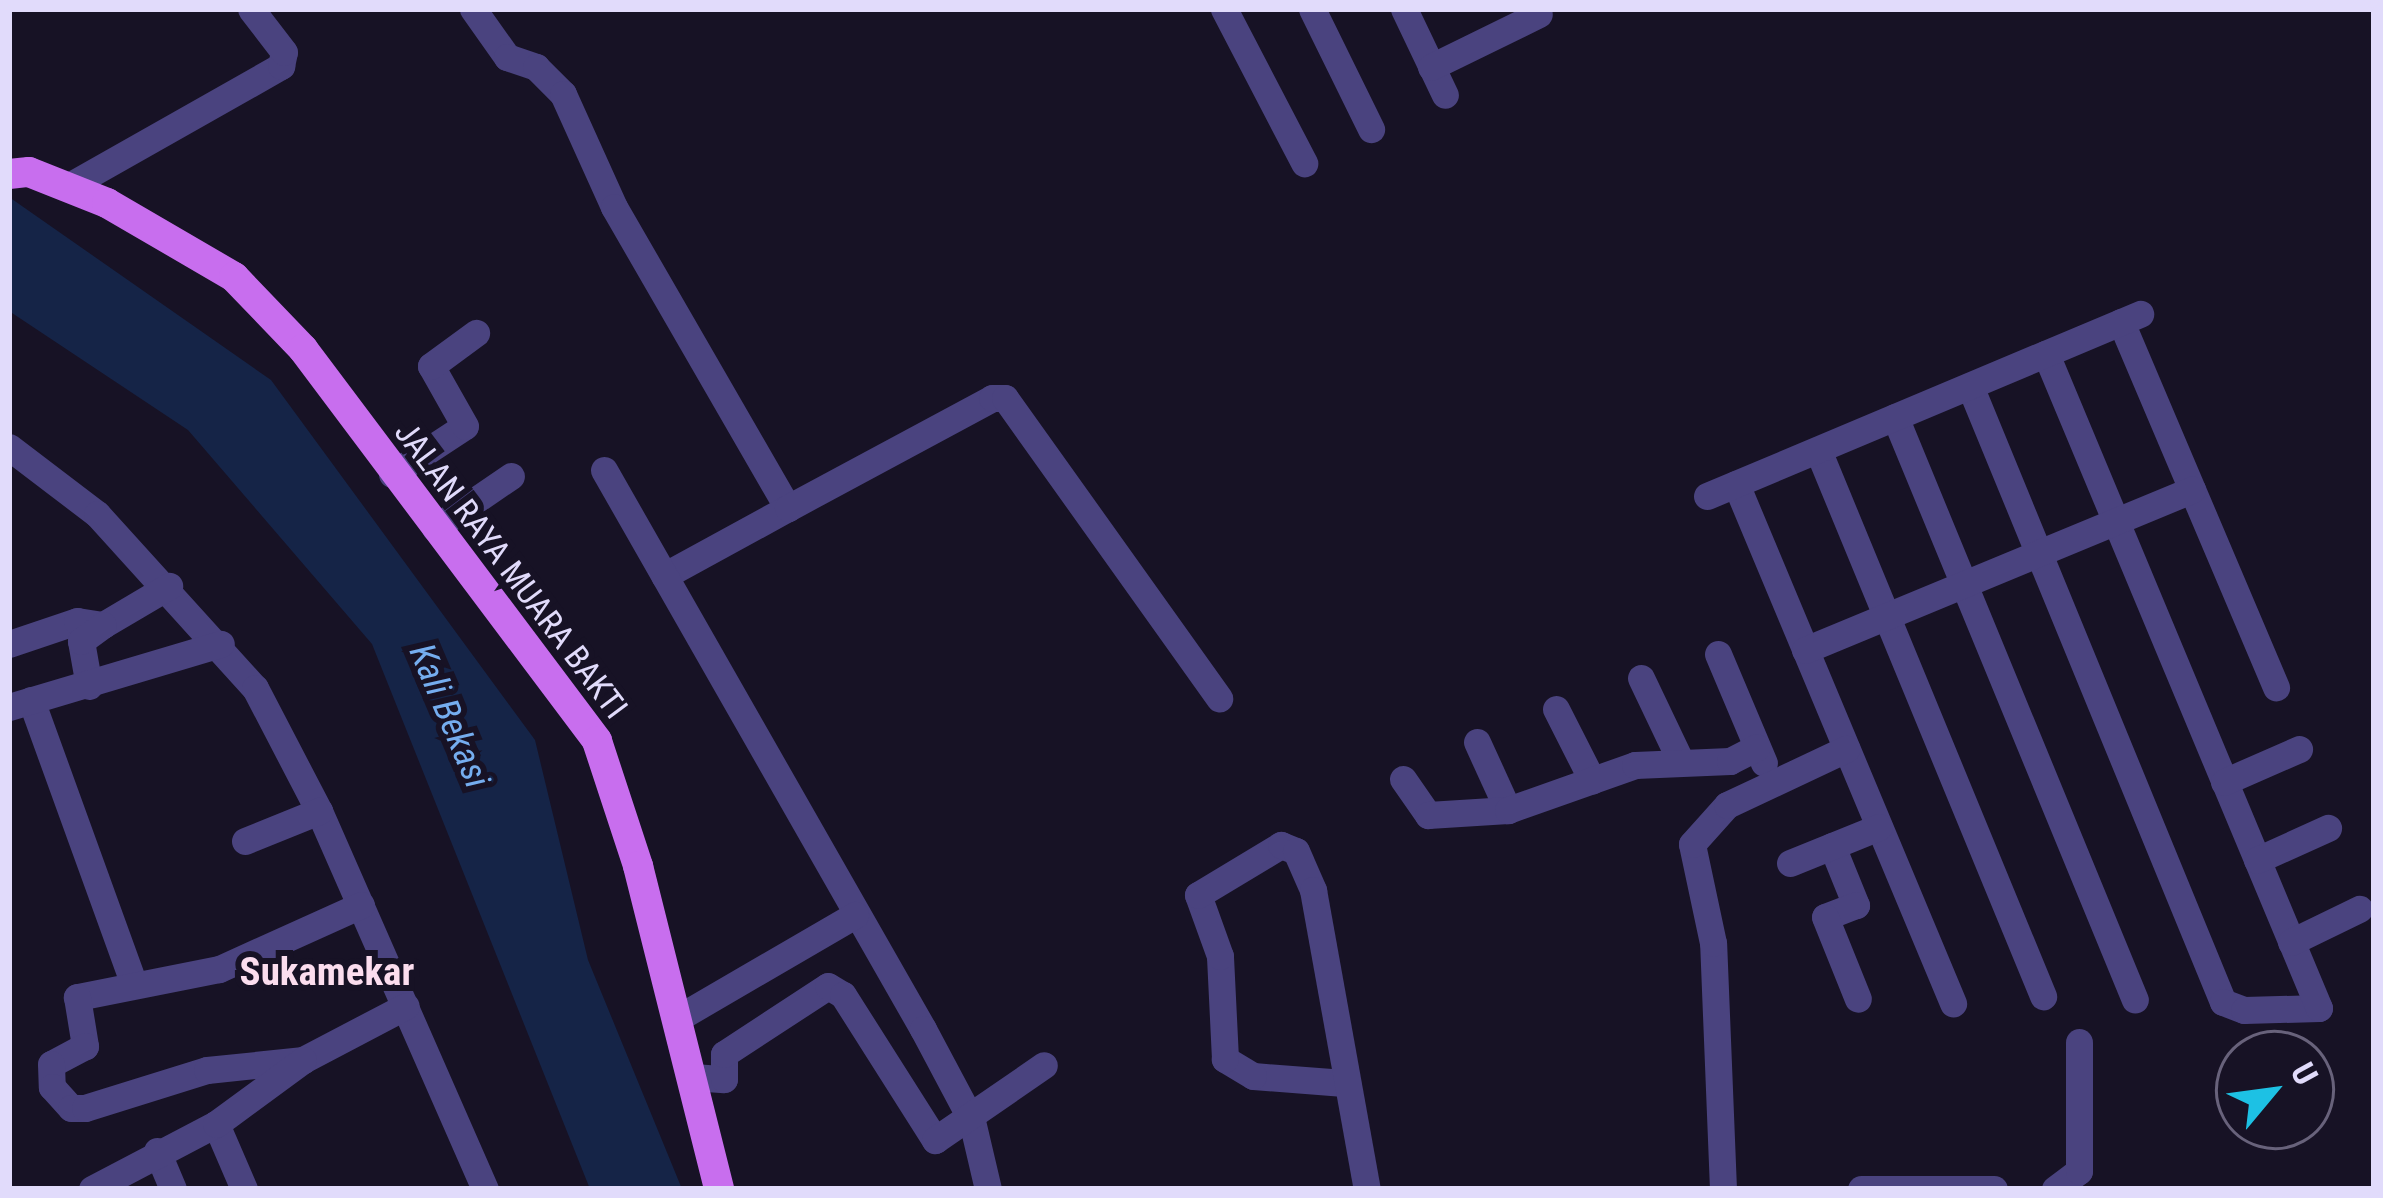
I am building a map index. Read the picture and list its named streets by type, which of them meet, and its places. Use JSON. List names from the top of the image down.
{
  "streets": {
    "main road": ["JALAN RAYA MUARA BAKTI"]
  },
  "districts": ["Sukamekar"],
  "water": ["Kali Bekasi"],
  "north": "top right"
}
